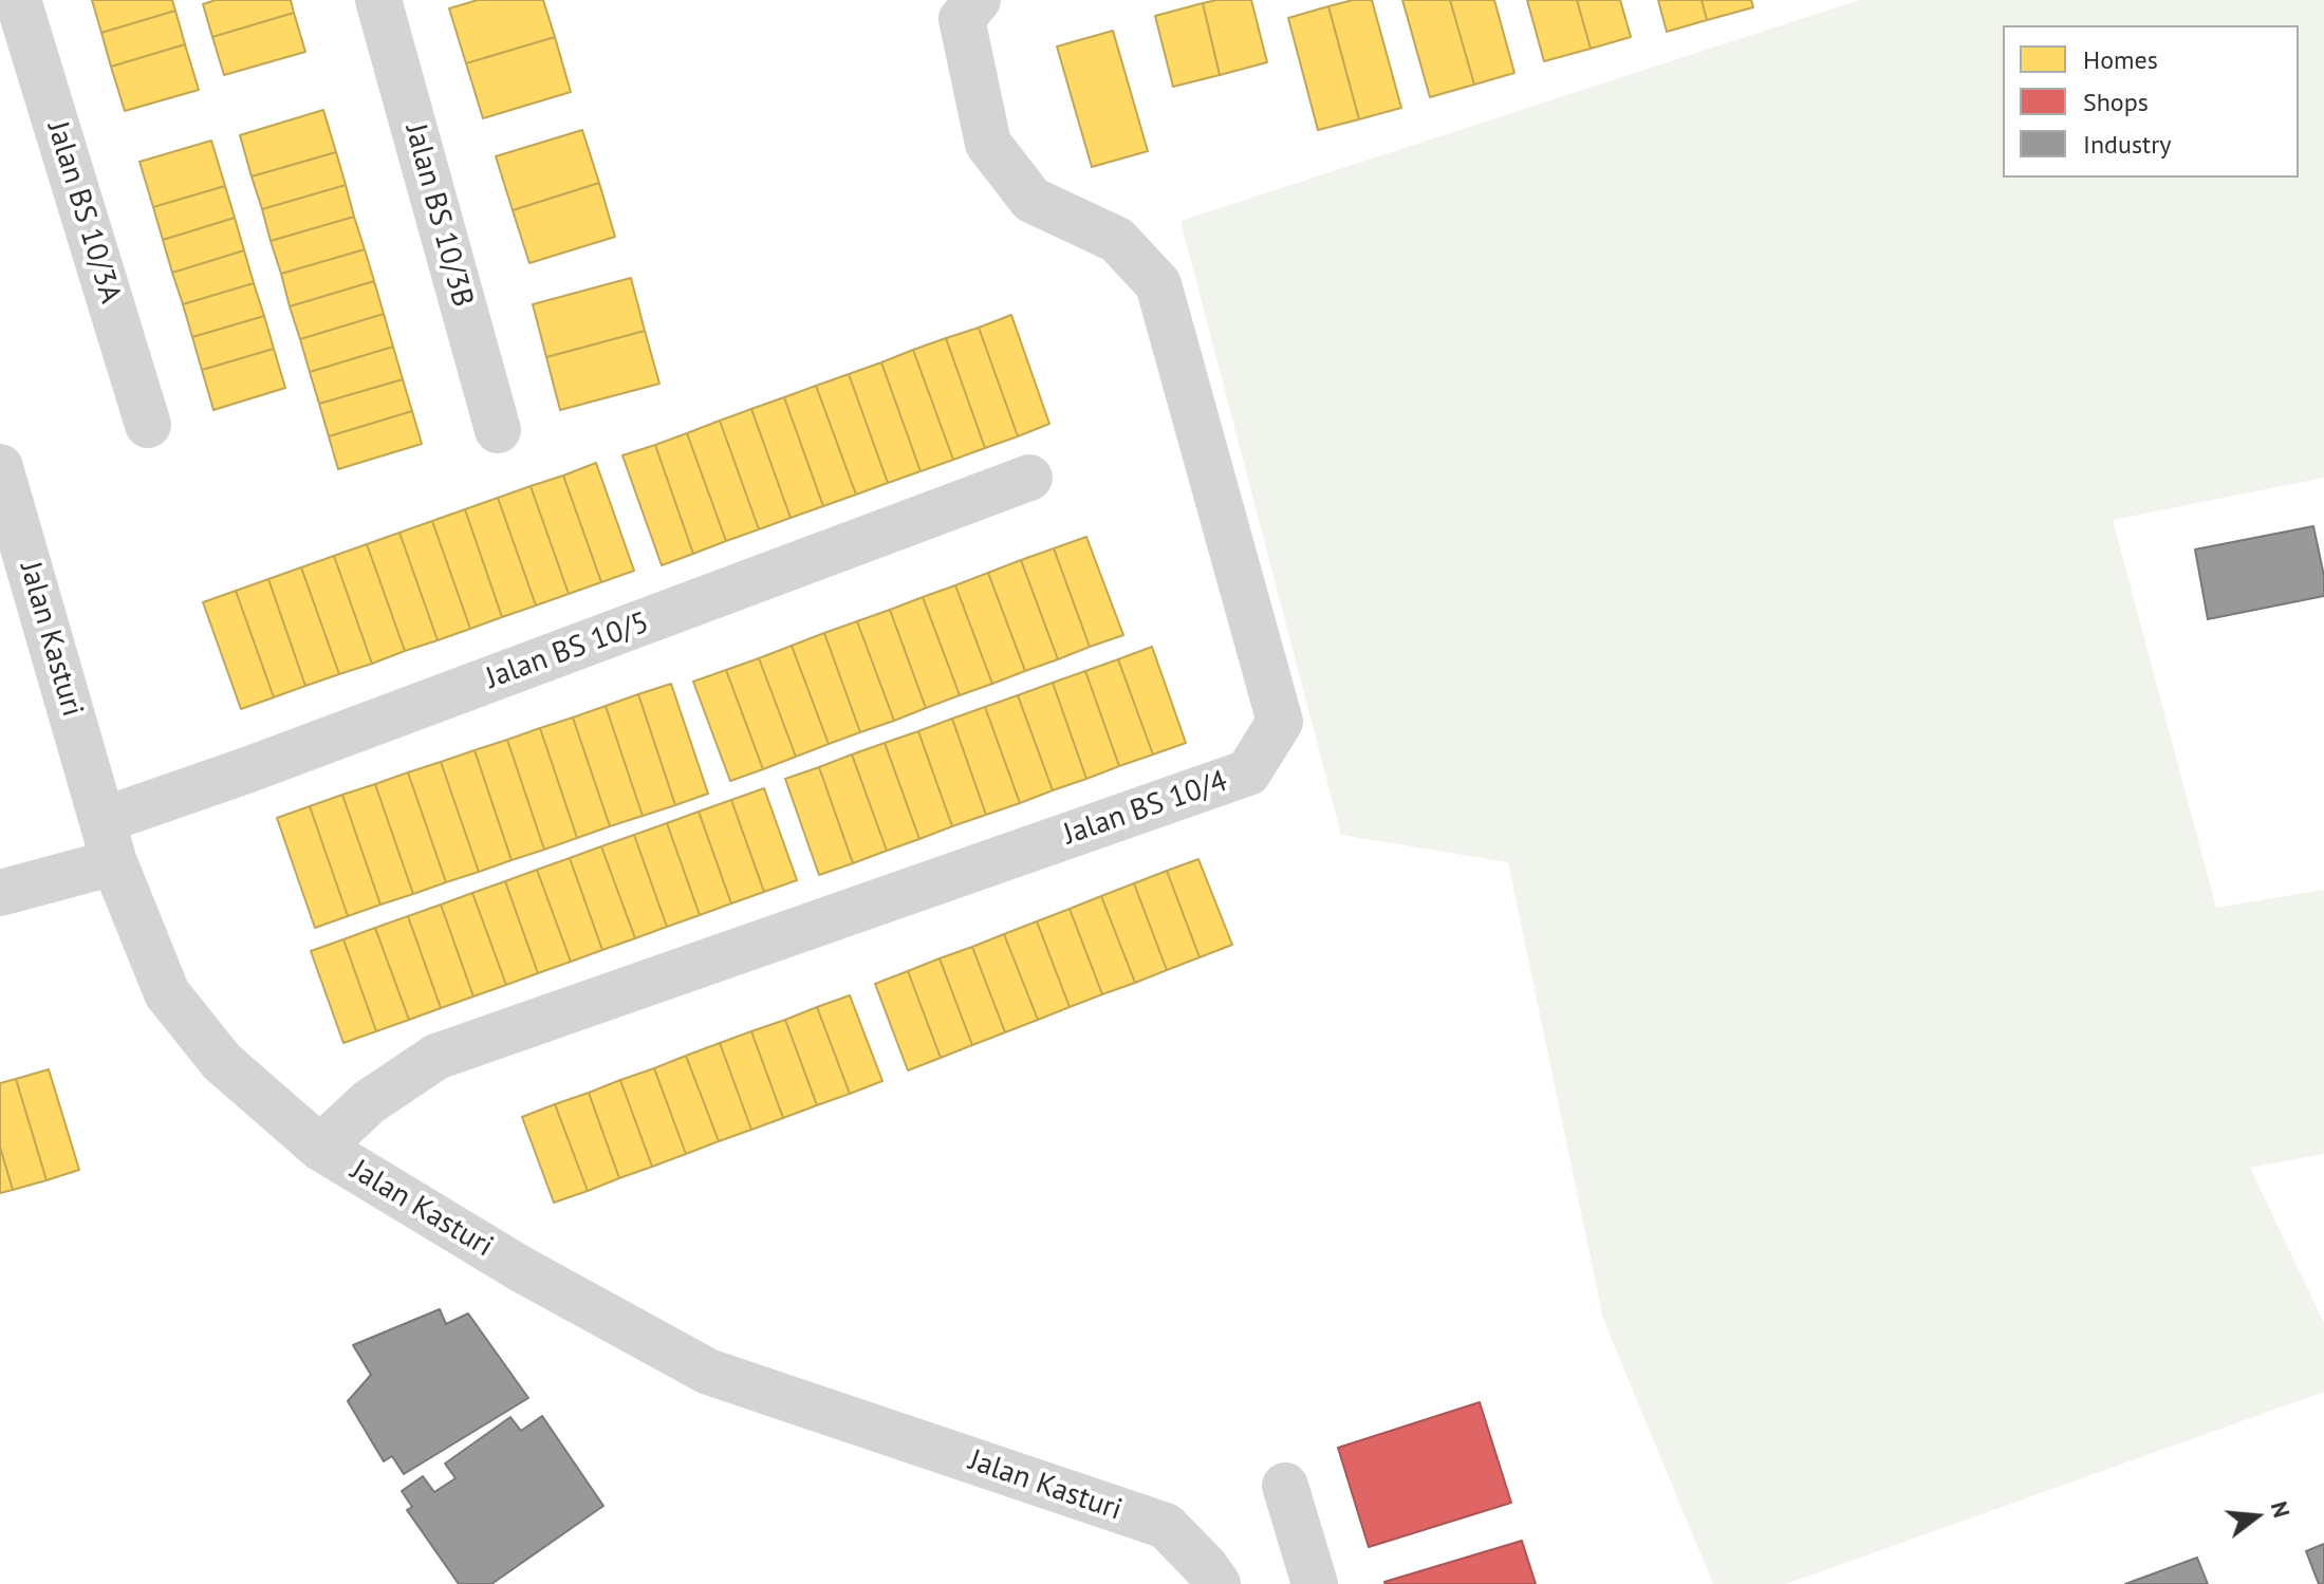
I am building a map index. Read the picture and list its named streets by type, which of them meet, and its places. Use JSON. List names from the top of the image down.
{
  "streets": {
    "street": [
      "Jalan BS 10/3A",
      "Jalan BS 10/3B",
      "Jalan Kasturi",
      "Jalan BS 10/5",
      "Jalan BS 10/4"
    ]
  },
  "crossings": [
    ["Jalan Kasturi", "Jalan BS 10/5"],
    ["Jalan Kasturi", "Jalan BS 10/4"]
  ],
  "legend": ["Homes", "Shops", "Industry"],
  "north": "right"
}
